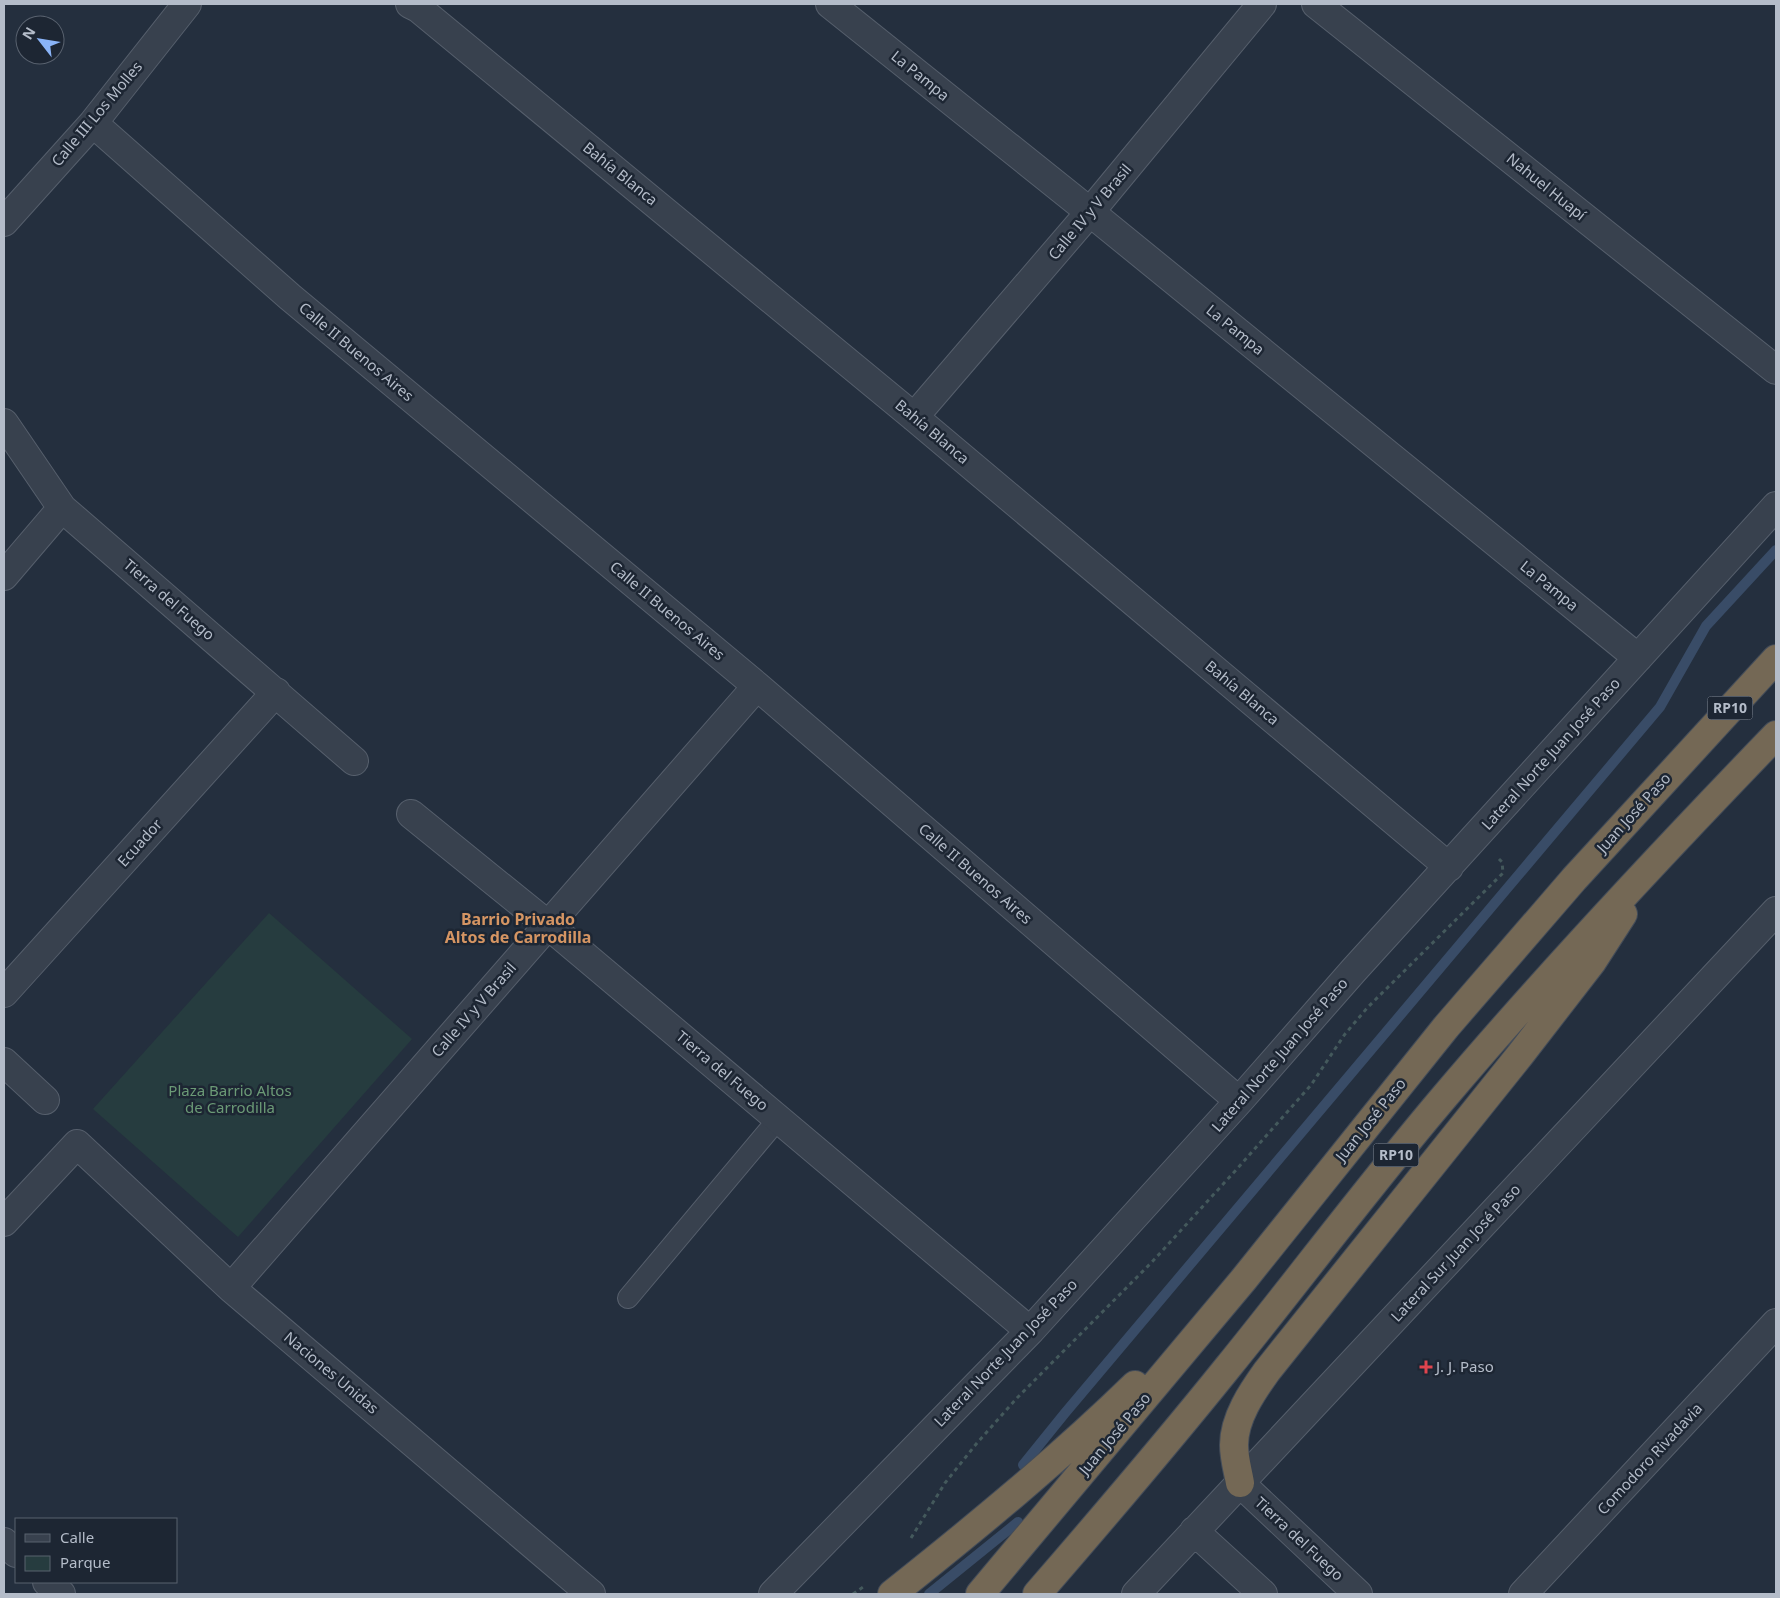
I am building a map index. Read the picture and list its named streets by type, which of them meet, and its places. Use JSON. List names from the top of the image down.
{
  "streets": {
    "highway": ["RP10", "Juan José Paso"],
    "street": [
      "La Pampa",
      "Calle III Los Molles",
      "Bahía Blanca",
      "Nahuel Huapí",
      "Calle IV y V Brasil",
      "Calle II Buenos Aires",
      "Tierra del Fuego",
      "Lateral Norte Juan José Paso",
      "Ecuador",
      "Lateral Sur Juan José Paso",
      "Naciones Unidas",
      "Comodoro Rivadavia"
    ]
  },
  "crossings": [
    ["La Pampa", "Calle IV y V Brasil"],
    ["La Pampa", "Lateral Norte Juan José Paso"],
    ["Calle III Los Molles", "Calle II Buenos Aires"],
    ["Bahía Blanca", "Calle IV y V Brasil"],
    ["Bahía Blanca", "Lateral Norte Juan José Paso"],
    ["Calle IV y V Brasil", "Calle II Buenos Aires"],
    ["Calle IV y V Brasil", "Tierra del Fuego"],
    ["Calle IV y V Brasil", "Naciones Unidas"],
    ["Calle II Buenos Aires", "Lateral Norte Juan José Paso"],
    ["Tierra del Fuego", "Lateral Norte Juan José Paso"],
    ["Tierra del Fuego", "Ecuador"],
    ["Tierra del Fuego", "Lateral Sur Juan José Paso"]
  ],
  "districts": ["Barrio Privado Altos de Carrodilla"],
  "parks": ["Plaza Barrio Altos de Carrodilla"],
  "places": {
    "health": ["J. J. Paso"]
  },
  "legend": ["Calle", "Parque"],
  "north": "top left"
}
